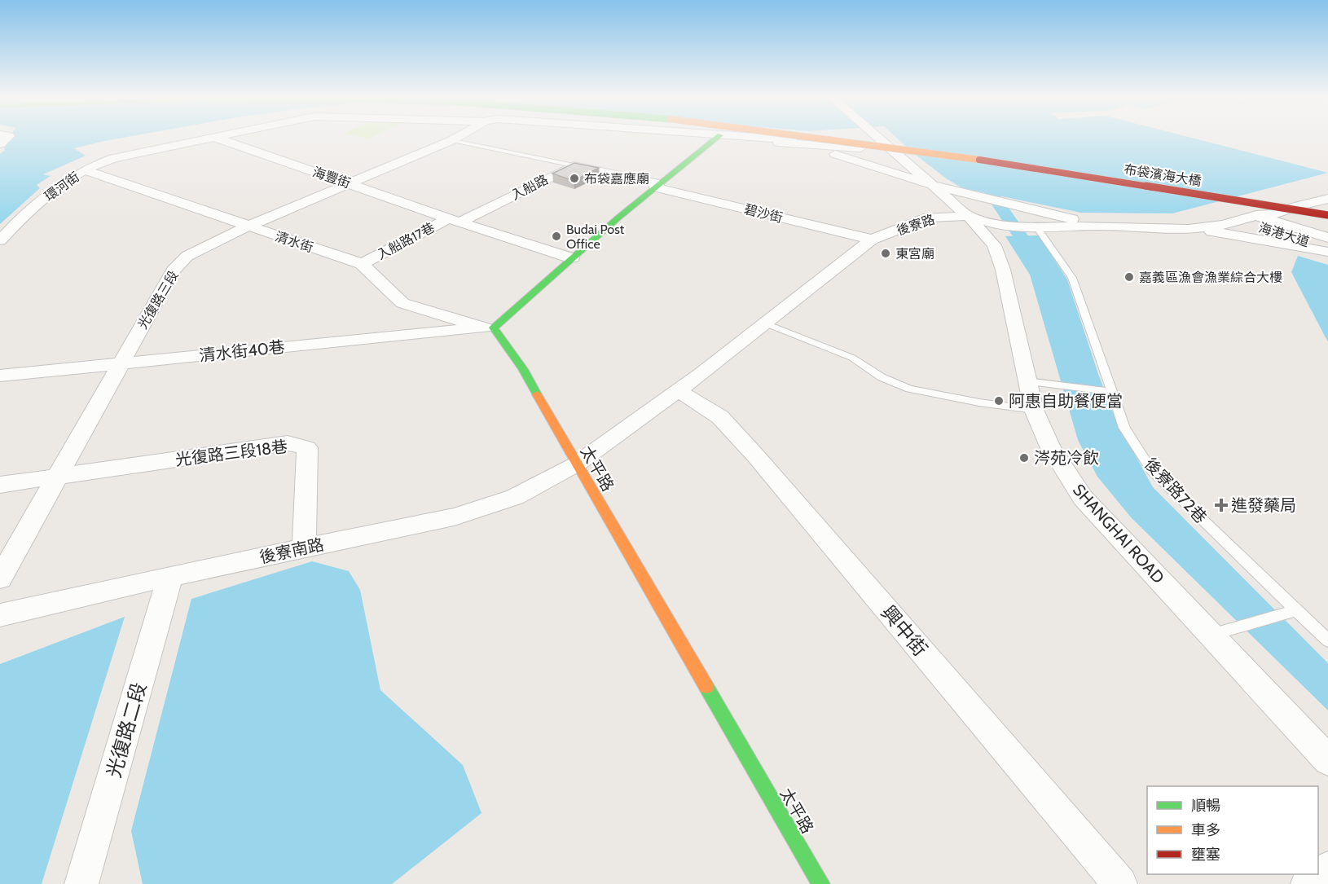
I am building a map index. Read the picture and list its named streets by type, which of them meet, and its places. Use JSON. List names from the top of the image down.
{
  "streets": {
    "main road": ["布袋濱海大橋", "太平路"],
    "street": [
      "海豐街",
      "環河街",
      "入船路",
      "碧沙街",
      "後寮路",
      "海港大道",
      "入船路17巷",
      "清水街",
      "光復路三段",
      "清水街40巷",
      "光復路三段18巷",
      "SHANGHAI ROAD",
      "後寮南路",
      "興中街",
      "光復路二段"
    ],
    "lane": ["後寮路72巷"]
  },
  "crossings": [
    ["海豐街", "入船路"],
    ["海豐街", "入船路17巷"],
    ["海豐街", "光復路三段"],
    ["環河街", "清水街"],
    ["入船路", "入船路17巷"],
    ["碧沙街", "後寮路"],
    ["後寮路", "海港大道"],
    ["後寮路", "太平路"],
    ["後寮路", "後寮路72巷"],
    ["後寮路", "SHANGHAI ROAD"],
    ["後寮路", "後寮南路"],
    ["後寮路", "興中街"],
    ["入船路17巷", "清水街"],
    ["清水街", "光復路三段"],
    ["清水街", "清水街40巷"],
    ["清水街", "太平路"],
    ["光復路三段", "清水街40巷"],
    ["光復路三段", "光復路三段18巷"],
    ["清水街40巷", "太平路"],
    ["光復路三段18巷", "後寮南路"],
    ["太平路", "後寮南路"],
    ["後寮南路", "光復路二段"]
  ],
  "places": {
    "other": [
      "布袋嘉應廟",
      "Budai Post Office",
      "東宮廟",
      "嘉義區漁會漁業綜合大樓",
      "阿惠自助餐便當",
      "涔苑冷飲"
    ],
    "health": ["進發藥局"]
  },
  "legend": ["順暢", "車多", "壅塞"]
}
